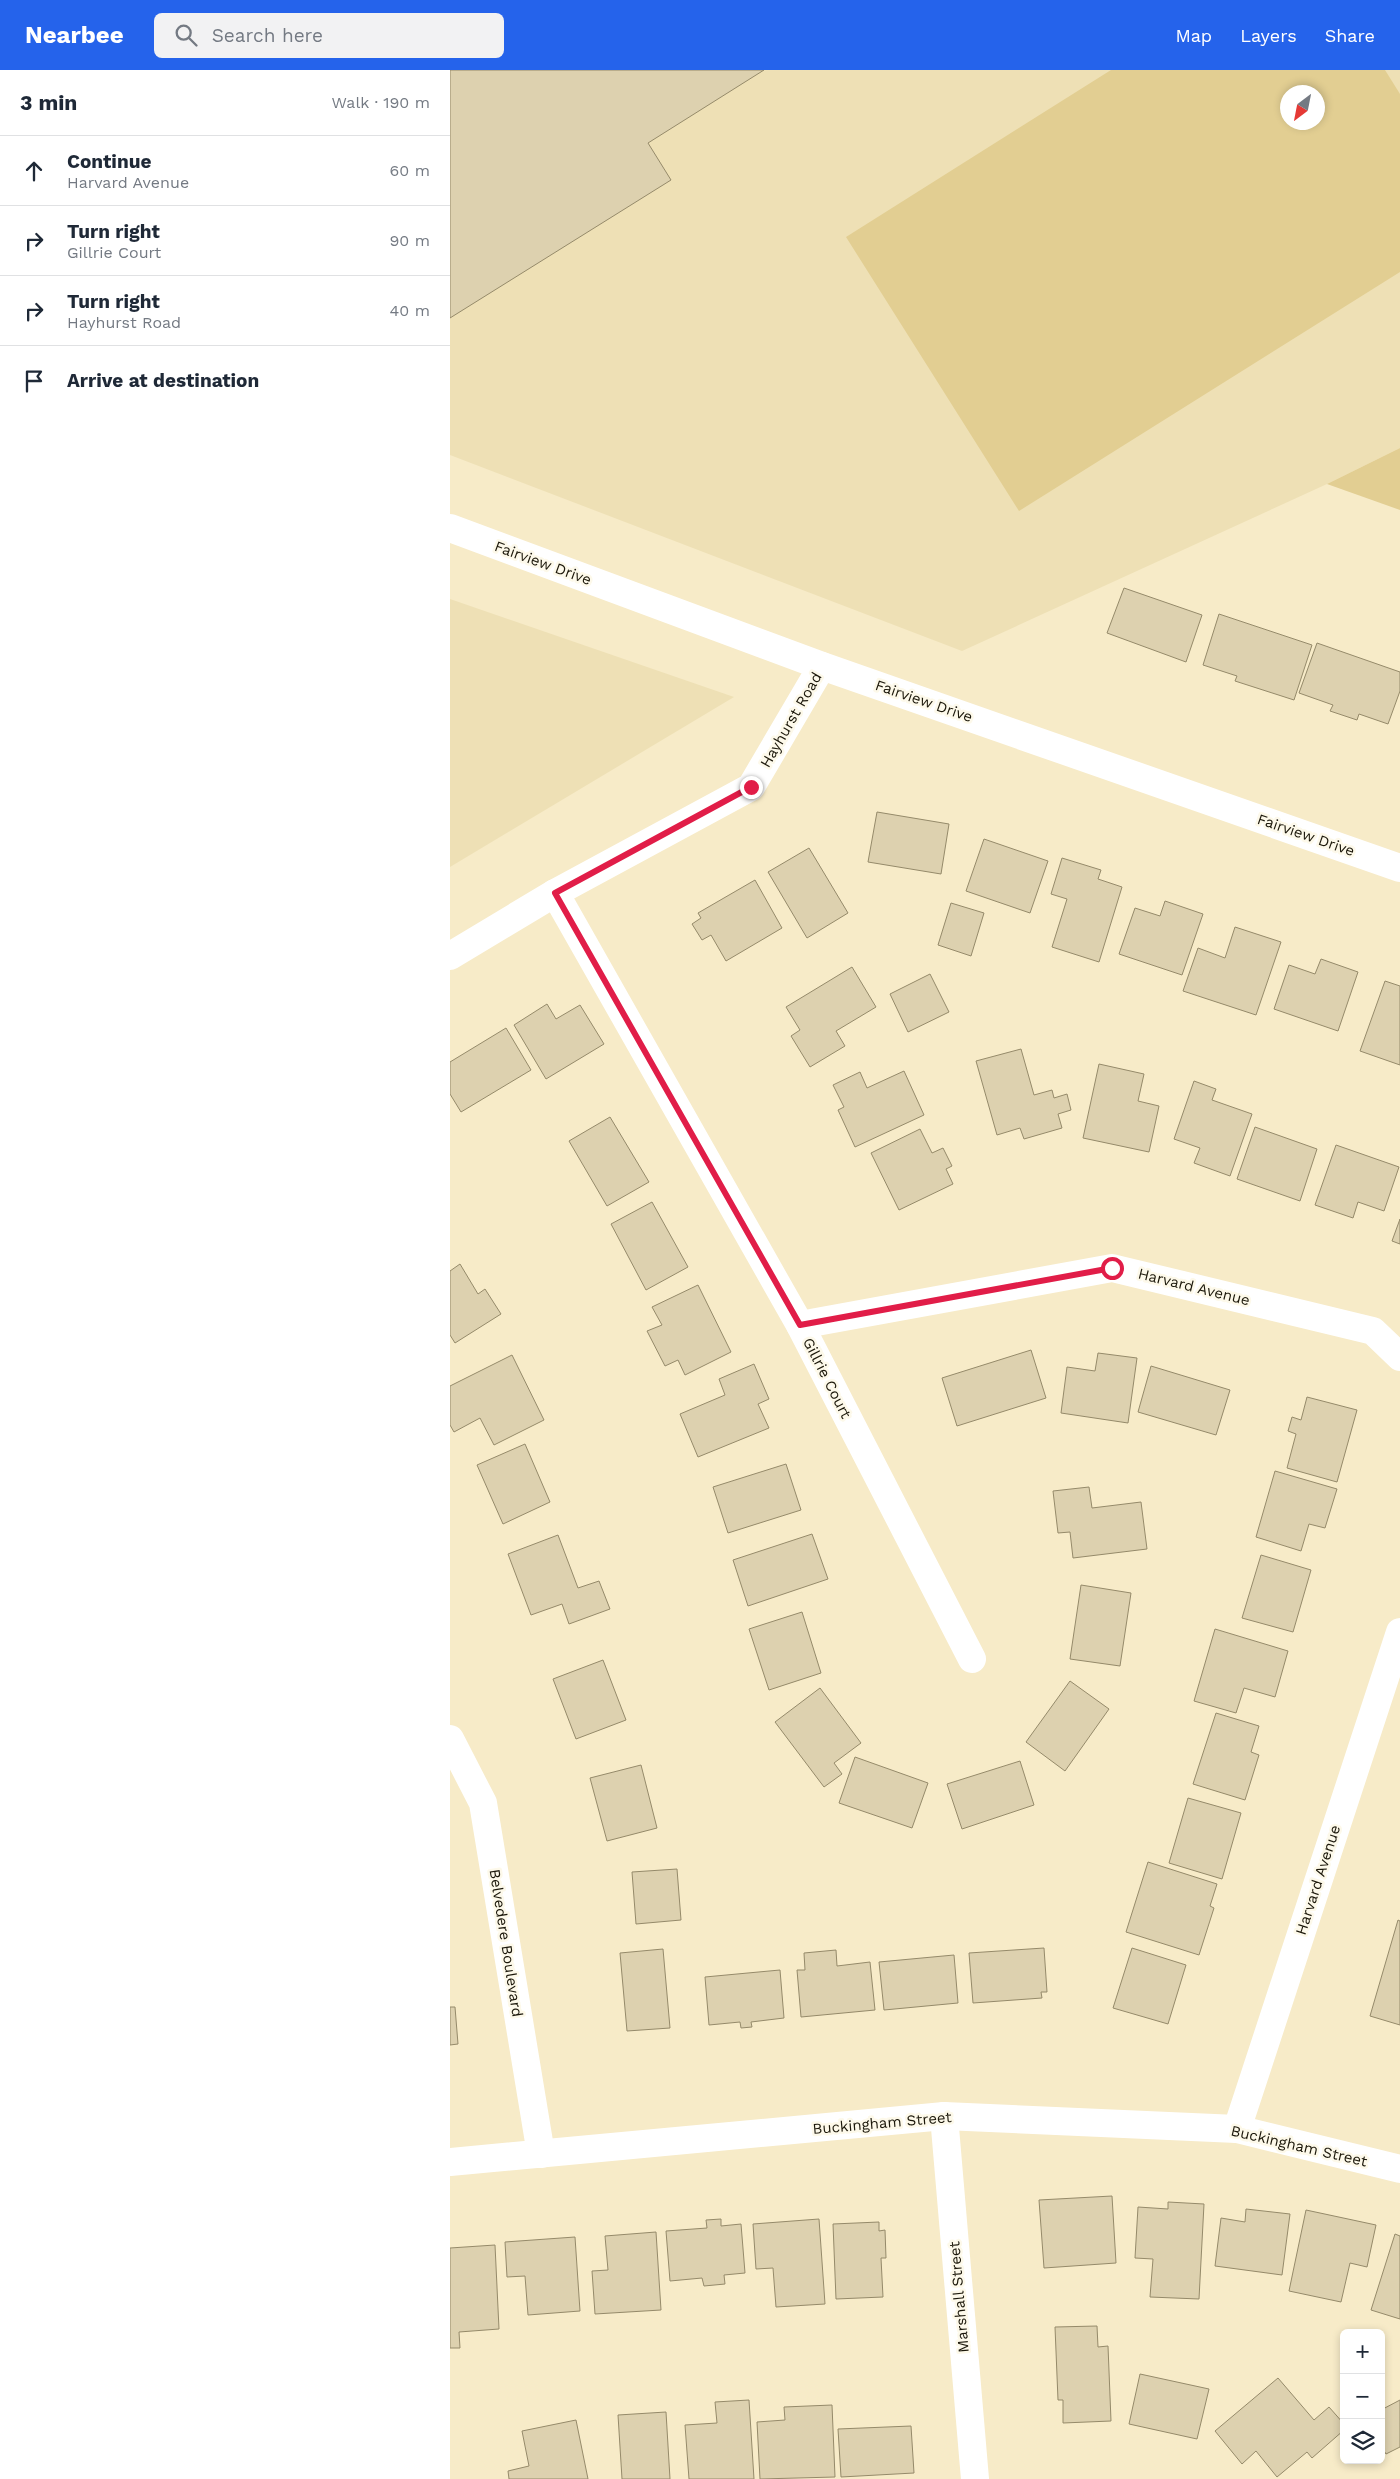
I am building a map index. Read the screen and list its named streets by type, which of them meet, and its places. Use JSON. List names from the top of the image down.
{
  "streets": {
    "street": [
      "Fairview Drive",
      "Hayhurst Road",
      "Harvard Avenue",
      "Gillrie Court",
      "Belvedere Boulevard",
      "Buckingham Street",
      "Marshall Street"
    ]
  },
  "crossings": [
    ["Fairview Drive", "Hayhurst Road"],
    ["Hayhurst Road", "Gillrie Court"],
    ["Harvard Avenue", "Gillrie Court"],
    ["Harvard Avenue", "Buckingham Street"],
    ["Belvedere Boulevard", "Buckingham Street"],
    ["Buckingham Street", "Marshall Street"]
  ],
  "north": "bottom left",
  "page": {
    "header": "Nearbee",
    "search": "Search here",
    "nav": ["Map", "Layers", "Share"],
    "heading": ["3 min", "Walk · 190 m"],
    "list": [
      ["Continue", "Harvard Avenue", "60 m"],
      ["Turn right", "Gillrie Court", "90 m"],
      ["Turn right", "Hayhurst Road", "40 m"],
      "Arrive at destination"
    ],
    "map_buttons": ["+", "−"]
  }
}
